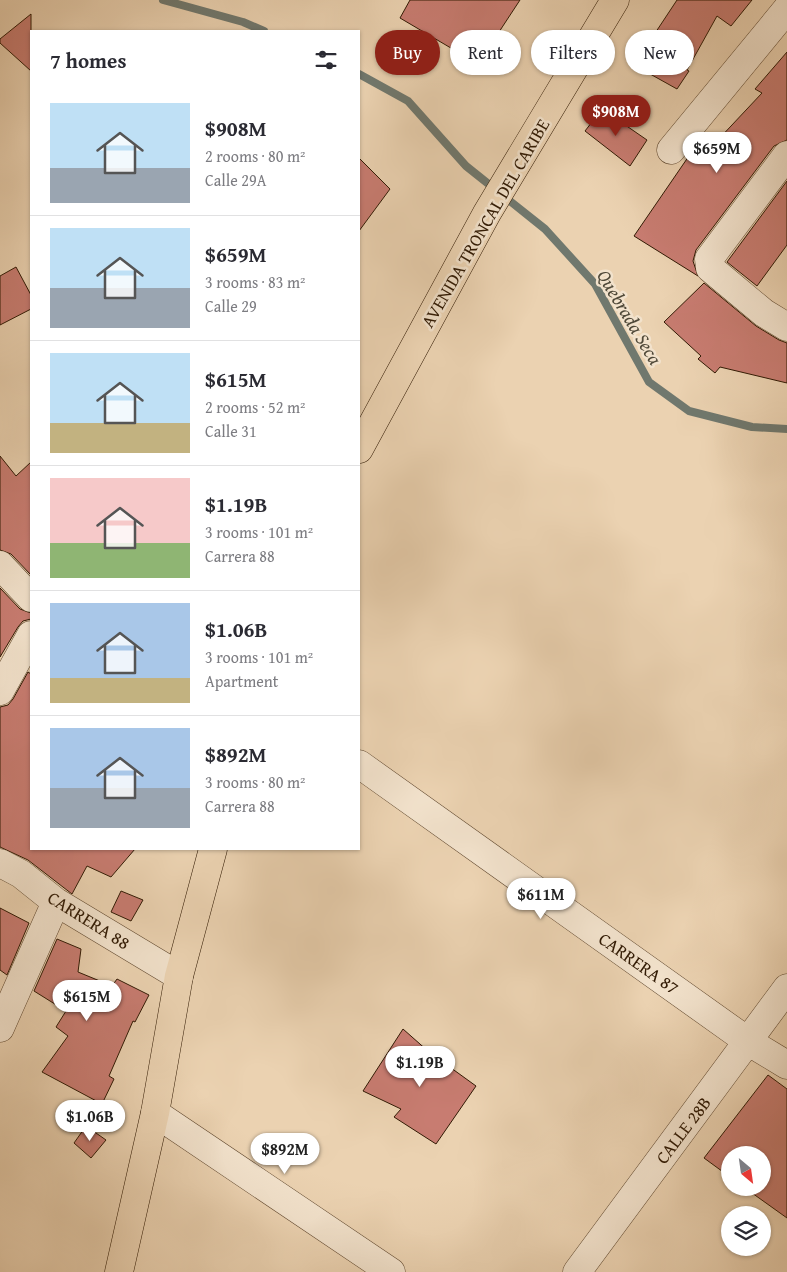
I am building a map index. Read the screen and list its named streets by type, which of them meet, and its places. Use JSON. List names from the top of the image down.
{
  "streets": {
    "highway": ["AVENIDA TRONCAL DEL CARIBE"],
    "street": ["CARRERA 88", "CARRERA 87", "CALLE 28B"]
  },
  "crossings": [
    ["CARRERA 87", "CALLE 28B"]
  ],
  "water": ["Quebrada Seca"],
  "north": "bottom right",
  "page": {
    "chip": [
      "Buy",
      "Rent",
      "Filters",
      "New"
    ],
    "heading": "7 homes",
    "list": [
      {
        "name": "$908M",
        "note": "2 rooms · 80 m² · Calle 29A"
      },
      {
        "name": "$659M",
        "note": "3 rooms · 83 m² · Calle 29"
      },
      {
        "name": "$615M",
        "note": "2 rooms · 52 m² · Calle 31"
      },
      {
        "name": "$1.19B",
        "note": "3 rooms · 101 m² · Carrera 88"
      },
      {
        "name": "$1.06B",
        "note": "3 rooms · 101 m² · Apartment"
      },
      {
        "name": "$892M",
        "note": "3 rooms · 80 m² · Carrera 88"
      }
    ],
    "price": [
      "$908M",
      "$659M",
      "$611M",
      "$615M",
      "$1.19B",
      "$1.06B",
      "$892M"
    ]
  }
}
